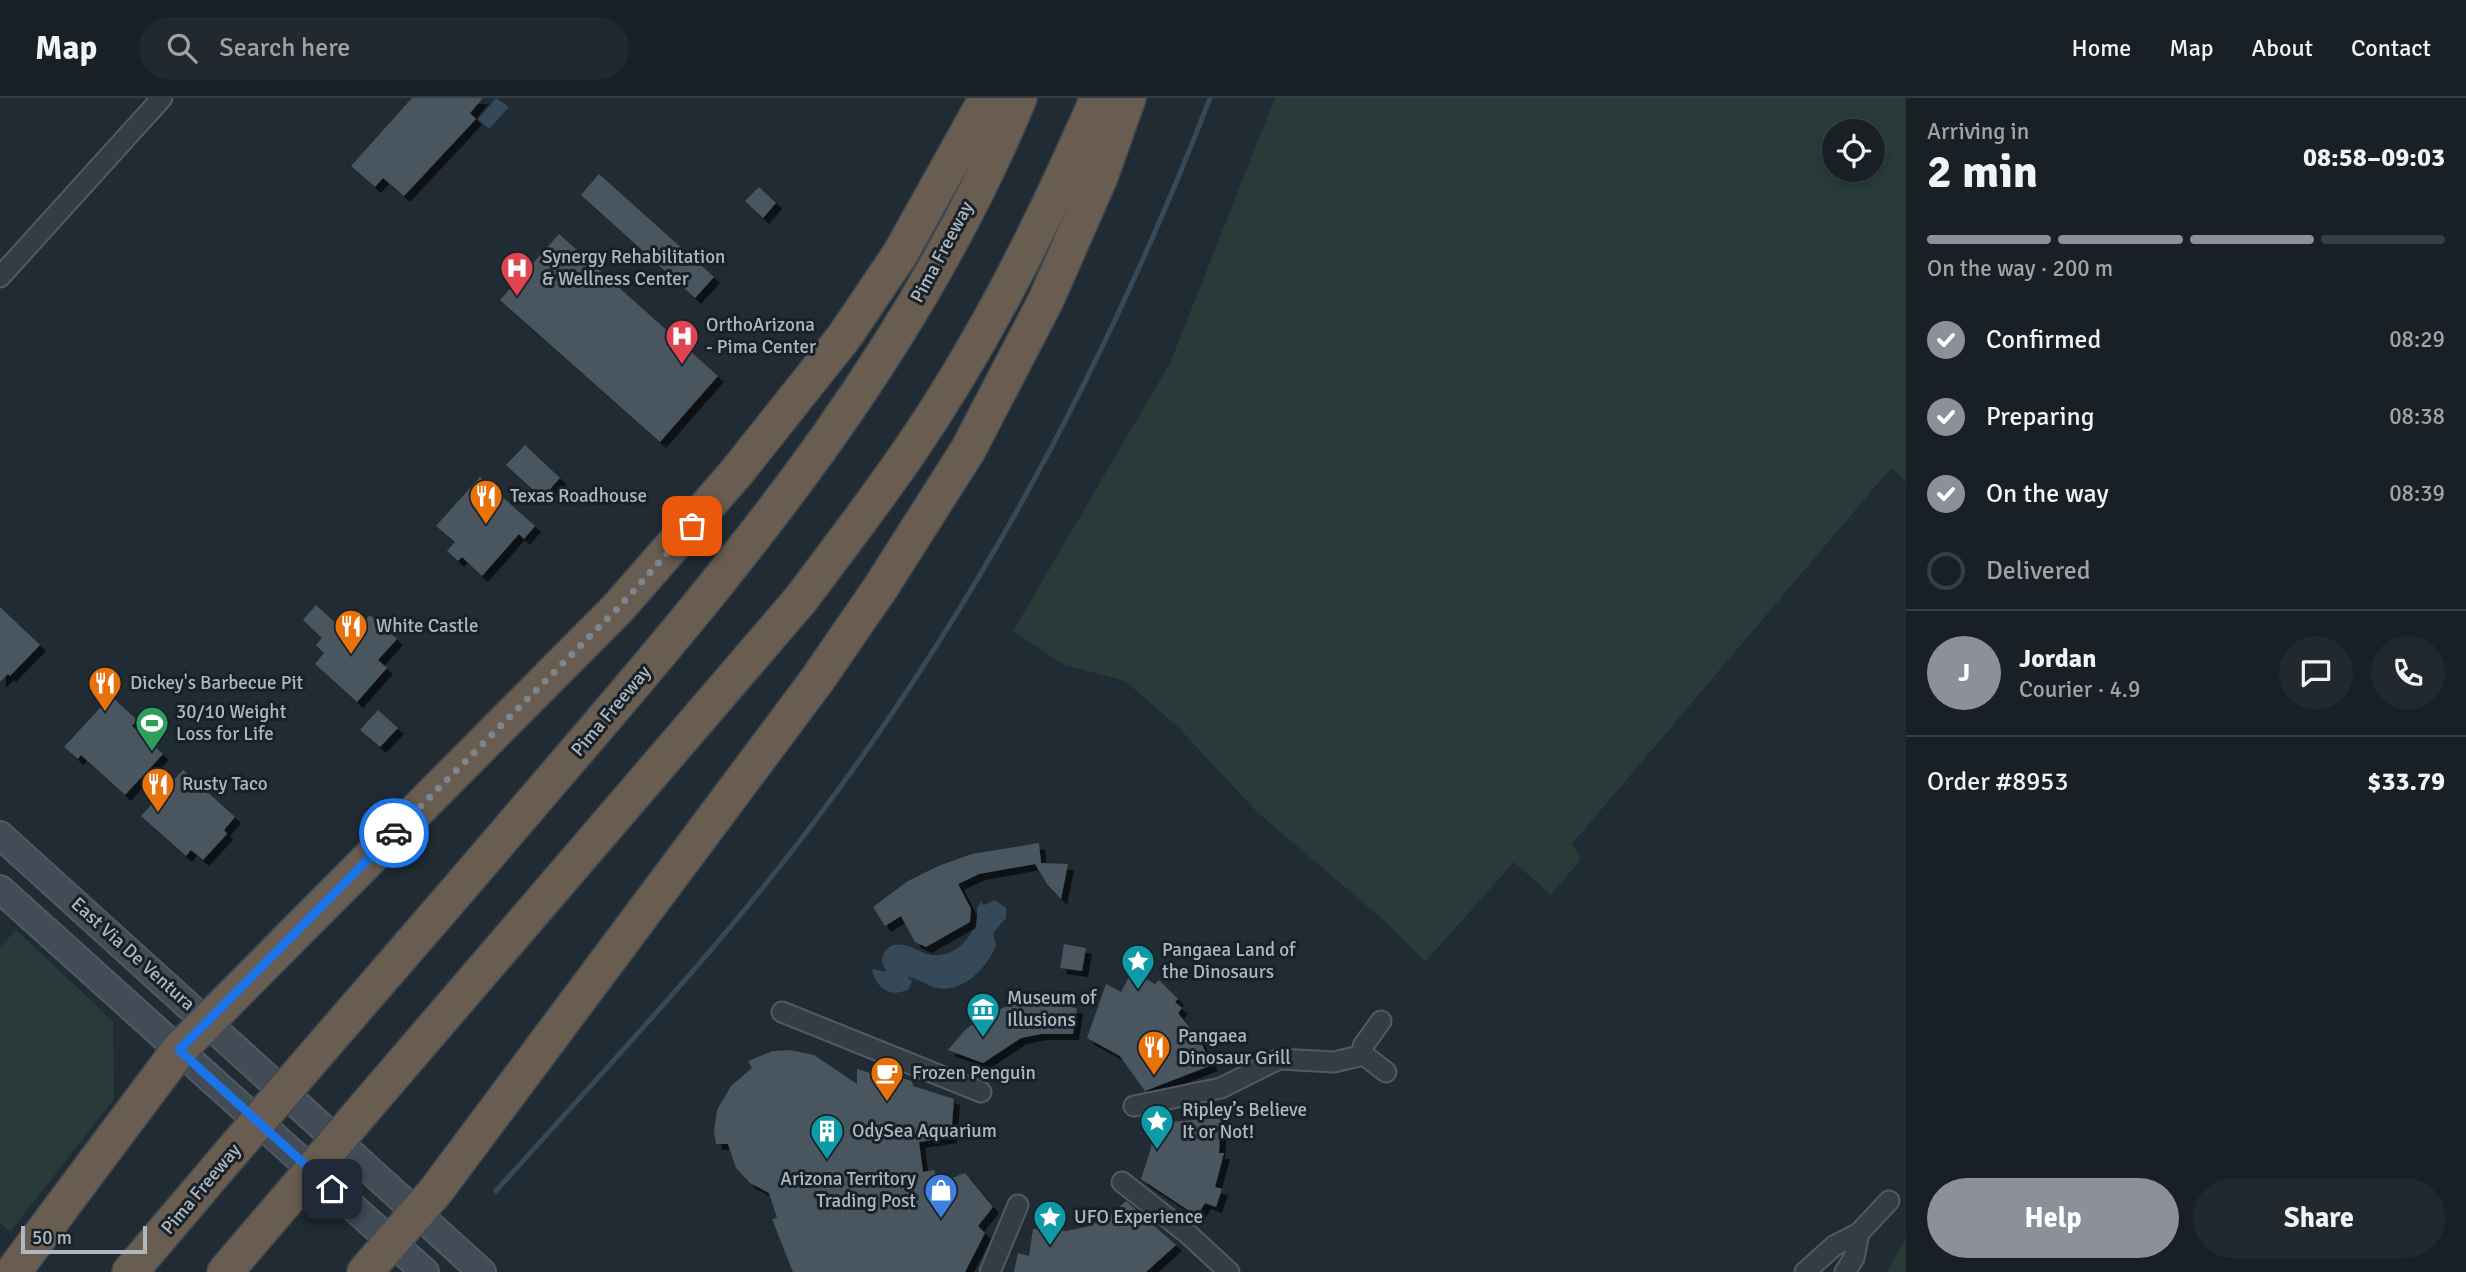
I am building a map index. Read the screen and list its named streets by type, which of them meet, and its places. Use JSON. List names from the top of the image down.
{
  "streets": {
    "highway": ["Pima Freeway"],
    "main road": ["East Via De Ventura"]
  },
  "places": {
    "hospital": ["Synergy Rehabilitation & Wellness Center", "OrthoArizona - Pima Center"],
    "restaurant": [
      "Texas Roadhouse",
      "White Castle",
      "Dickey's Barbecue Pit",
      "Rusty Taco",
      "Pangaea Dinosaur Grill"
    ],
    "sports": ["30/10 Weight Loss for Life"],
    "place": ["Pangaea Land of the Dinosaurs", "Ripley’s Believe It or Not!", "UFO Experience"],
    "museum": ["Museum of Illusions"],
    "cafe": ["Frozen Penguin"],
    "building": ["OdySea Aquarium"],
    "shop": ["Arizona Territory Trading Post"]
  },
  "scale_bar": "50 m",
  "page": {
    "header": "Map",
    "search": "Search here",
    "nav": [
      "Home",
      "Map",
      "About",
      "Contact"
    ],
    "heading": ["2 min", "Arriving in", "08:58–09:03"],
    "panel": [
      "Jordan",
      "Courier · 4.9",
      "Order #8953",
      "$33.79"
    ],
    "bar": "On the way · 200 m",
    "list": [
      ["Confirmed", "08:29"],
      ["Preparing", "08:38"],
      ["On the way", "08:39"],
      "Delivered"
    ],
    "round": "J",
    "buttons": ["Help", "Share"],
    "scale": "50 m"
  }
}
